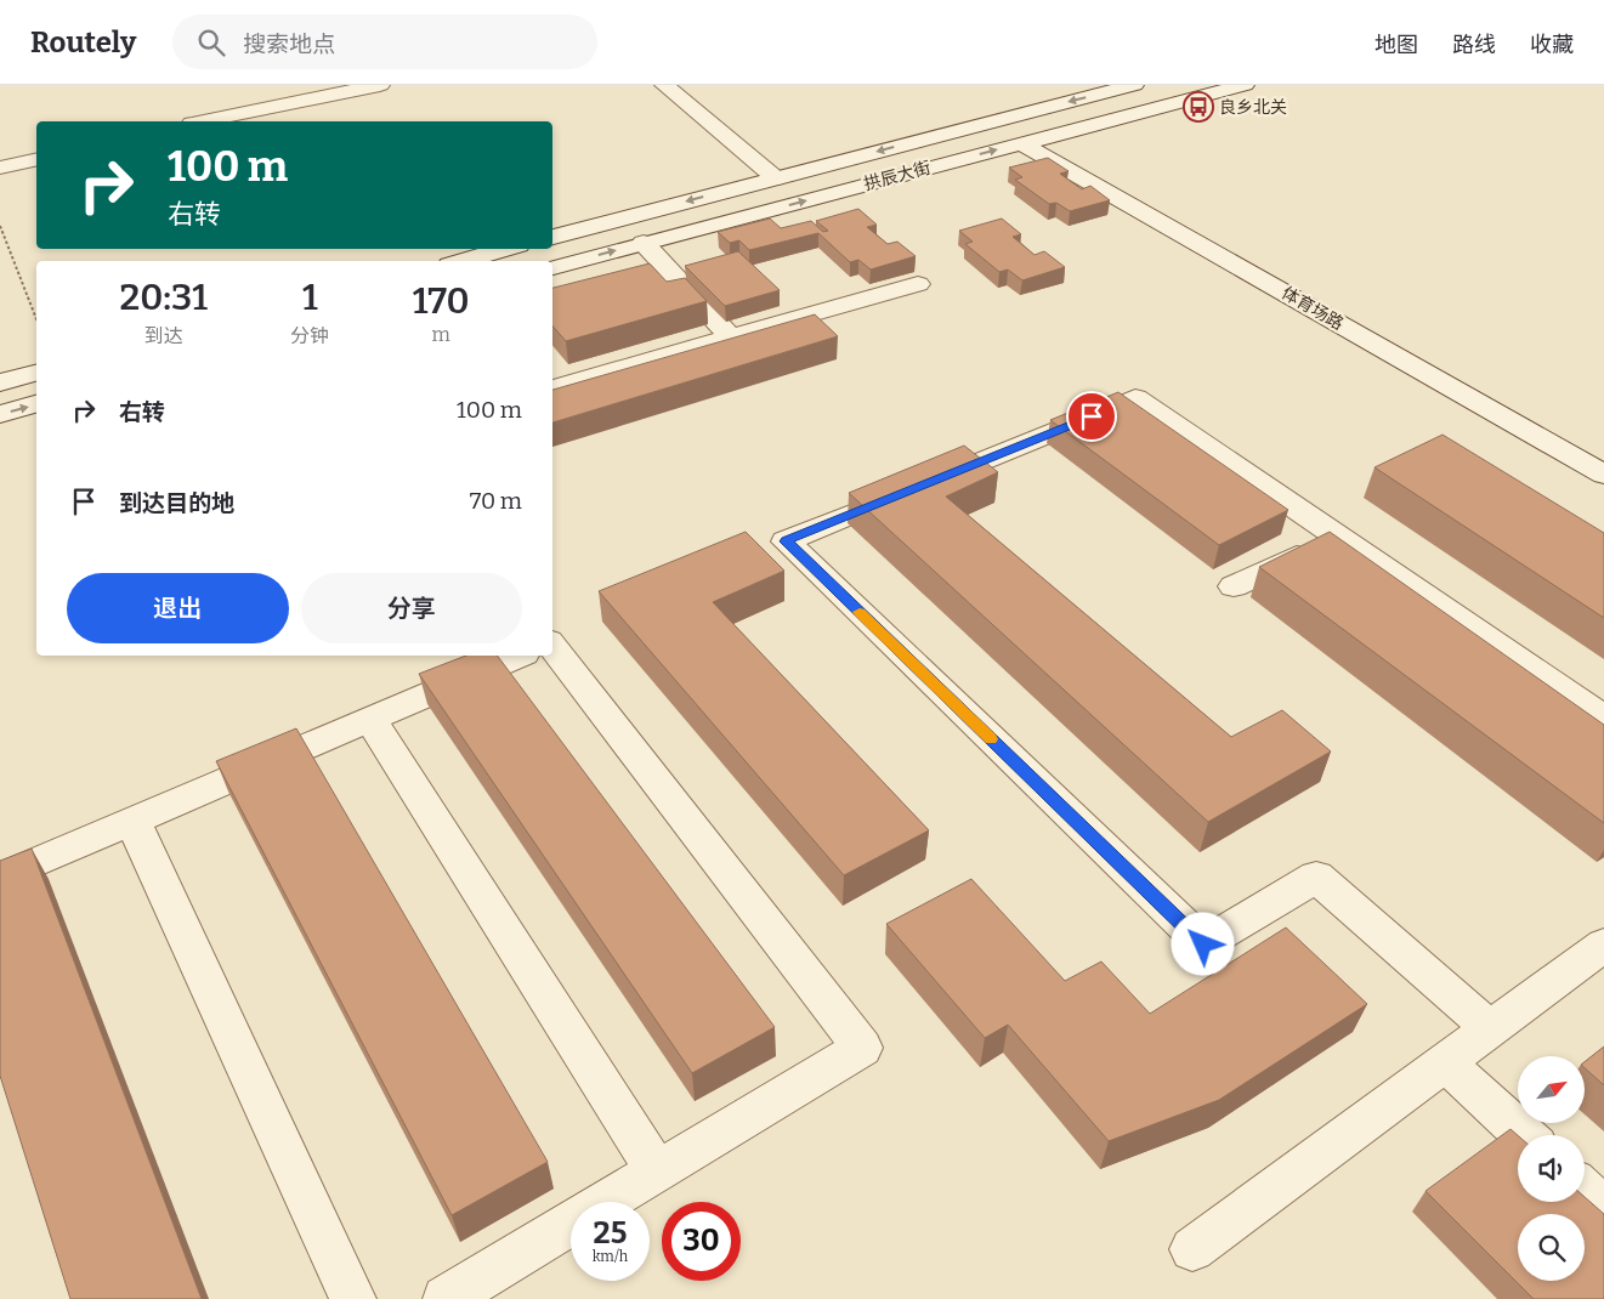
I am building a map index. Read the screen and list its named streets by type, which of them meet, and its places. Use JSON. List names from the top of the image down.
{
  "streets": {
    "street": ["拱辰大街", "体育场路"]
  },
  "crossings": [
    ["拱辰大街", "体育场路"]
  ],
  "places": {
    "bus stop": ["良乡北关"]
  },
  "north": "top right",
  "page": {
    "header": "Routely",
    "search": "搜索地点",
    "nav": ["地图", "路线", "收藏"],
    "turn": ["100 m", "右转"],
    "eta": [
      "20:31",
      "到达",
      "1",
      "分钟",
      "170",
      "m"
    ],
    "list": [
      {
        "name": "右转",
        "value": "100 m"
      },
      {
        "name": "到达目的地",
        "value": "70 m"
      }
    ],
    "buttons": ["退出", "分享"],
    "speed": "25 km/h",
    "limit": "30"
  }
}
